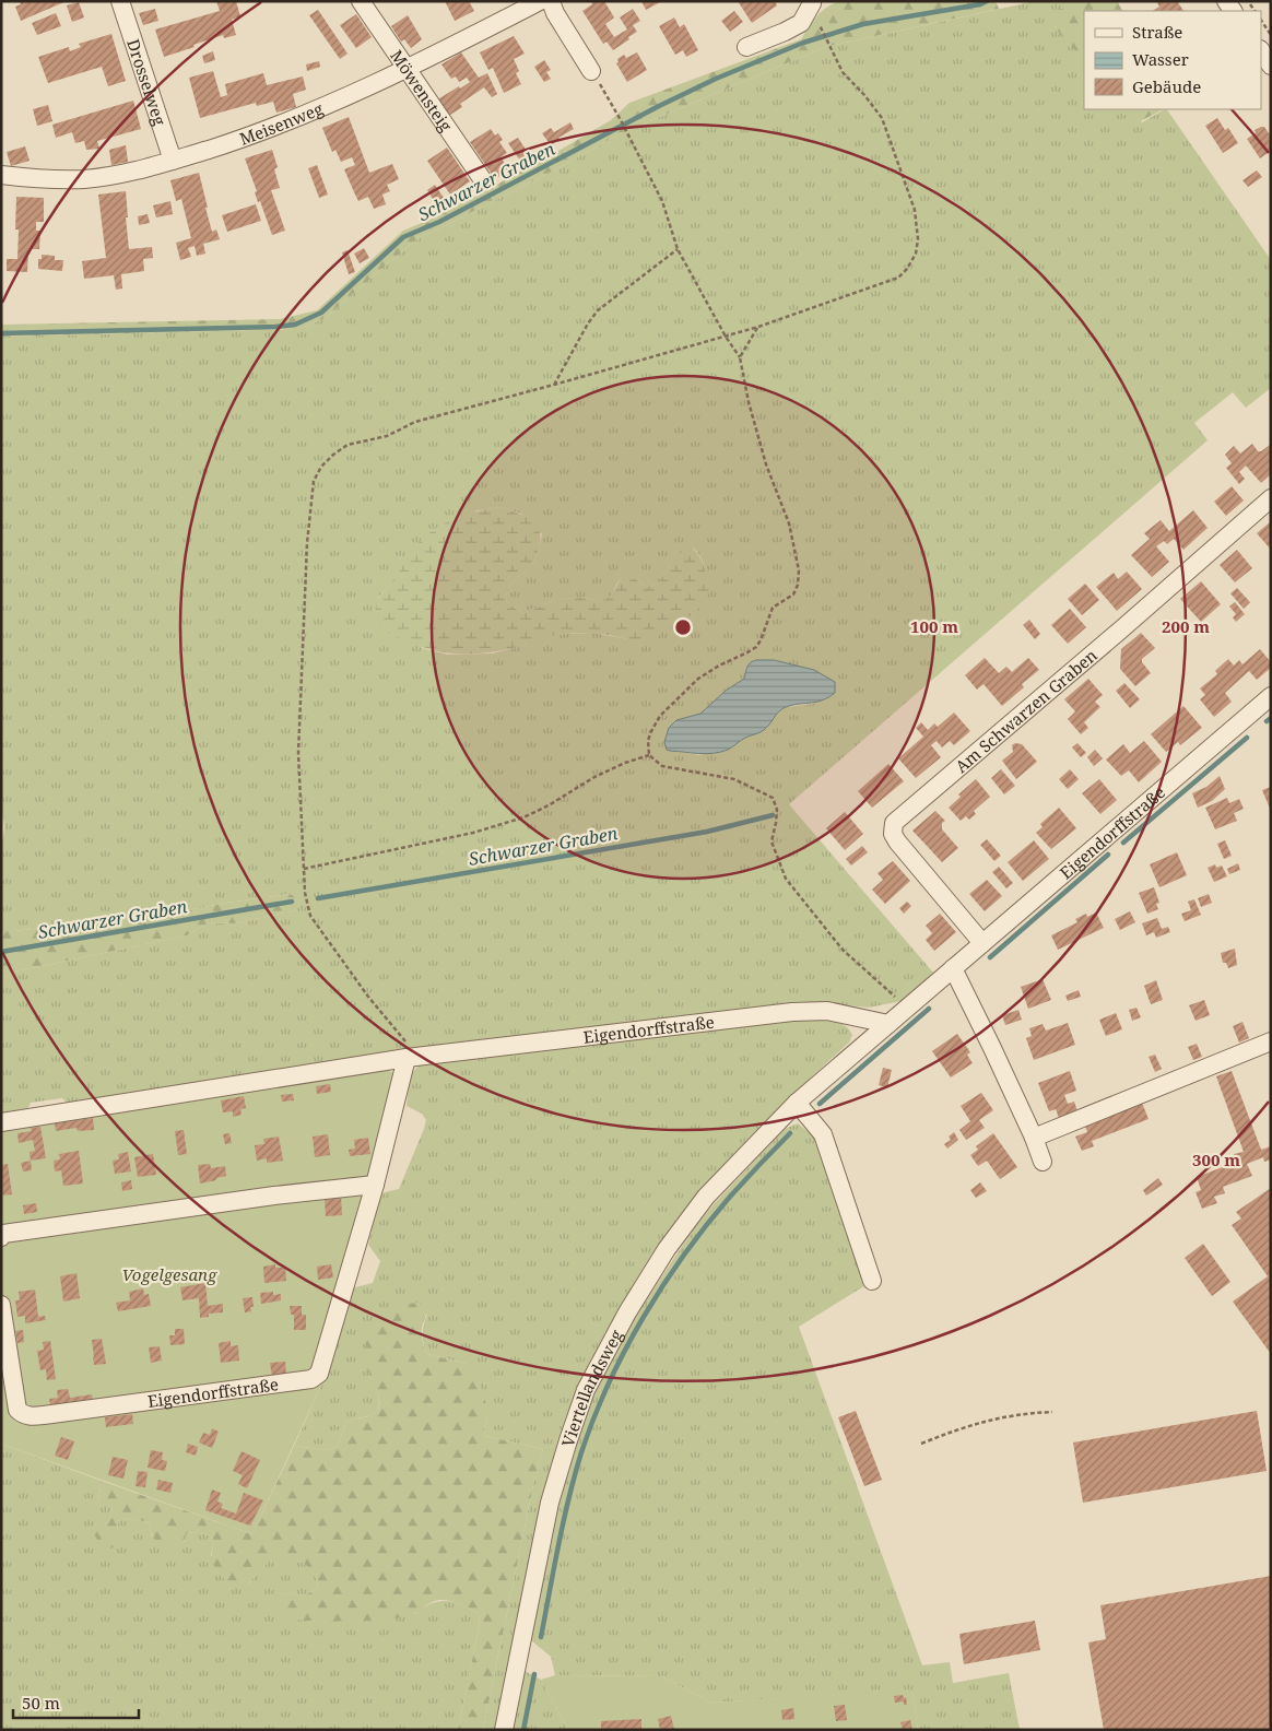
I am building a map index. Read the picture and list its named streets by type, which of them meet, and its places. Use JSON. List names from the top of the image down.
{
  "streets": {
    "street": [
      "Drosselweg",
      "Möwensteig",
      "Meisenweg",
      "Am Schwarzen Graben",
      "Eigendorffstraße",
      "Viertellandsweg"
    ]
  },
  "crossings": [
    ["Drosselweg", "Meisenweg"],
    ["Möwensteig", "Meisenweg"],
    ["Am Schwarzen Graben", "Eigendorffstraße"],
    ["Eigendorffstraße", "Viertellandsweg"]
  ],
  "water": ["Schwarzer Graben"],
  "parks": ["Vogelgesang"],
  "legend": ["Straße", "Wasser", "Gebäude"],
  "scale_bar": "50 m",
  "rings": ["100 m", "200 m", "300 m"]
}
